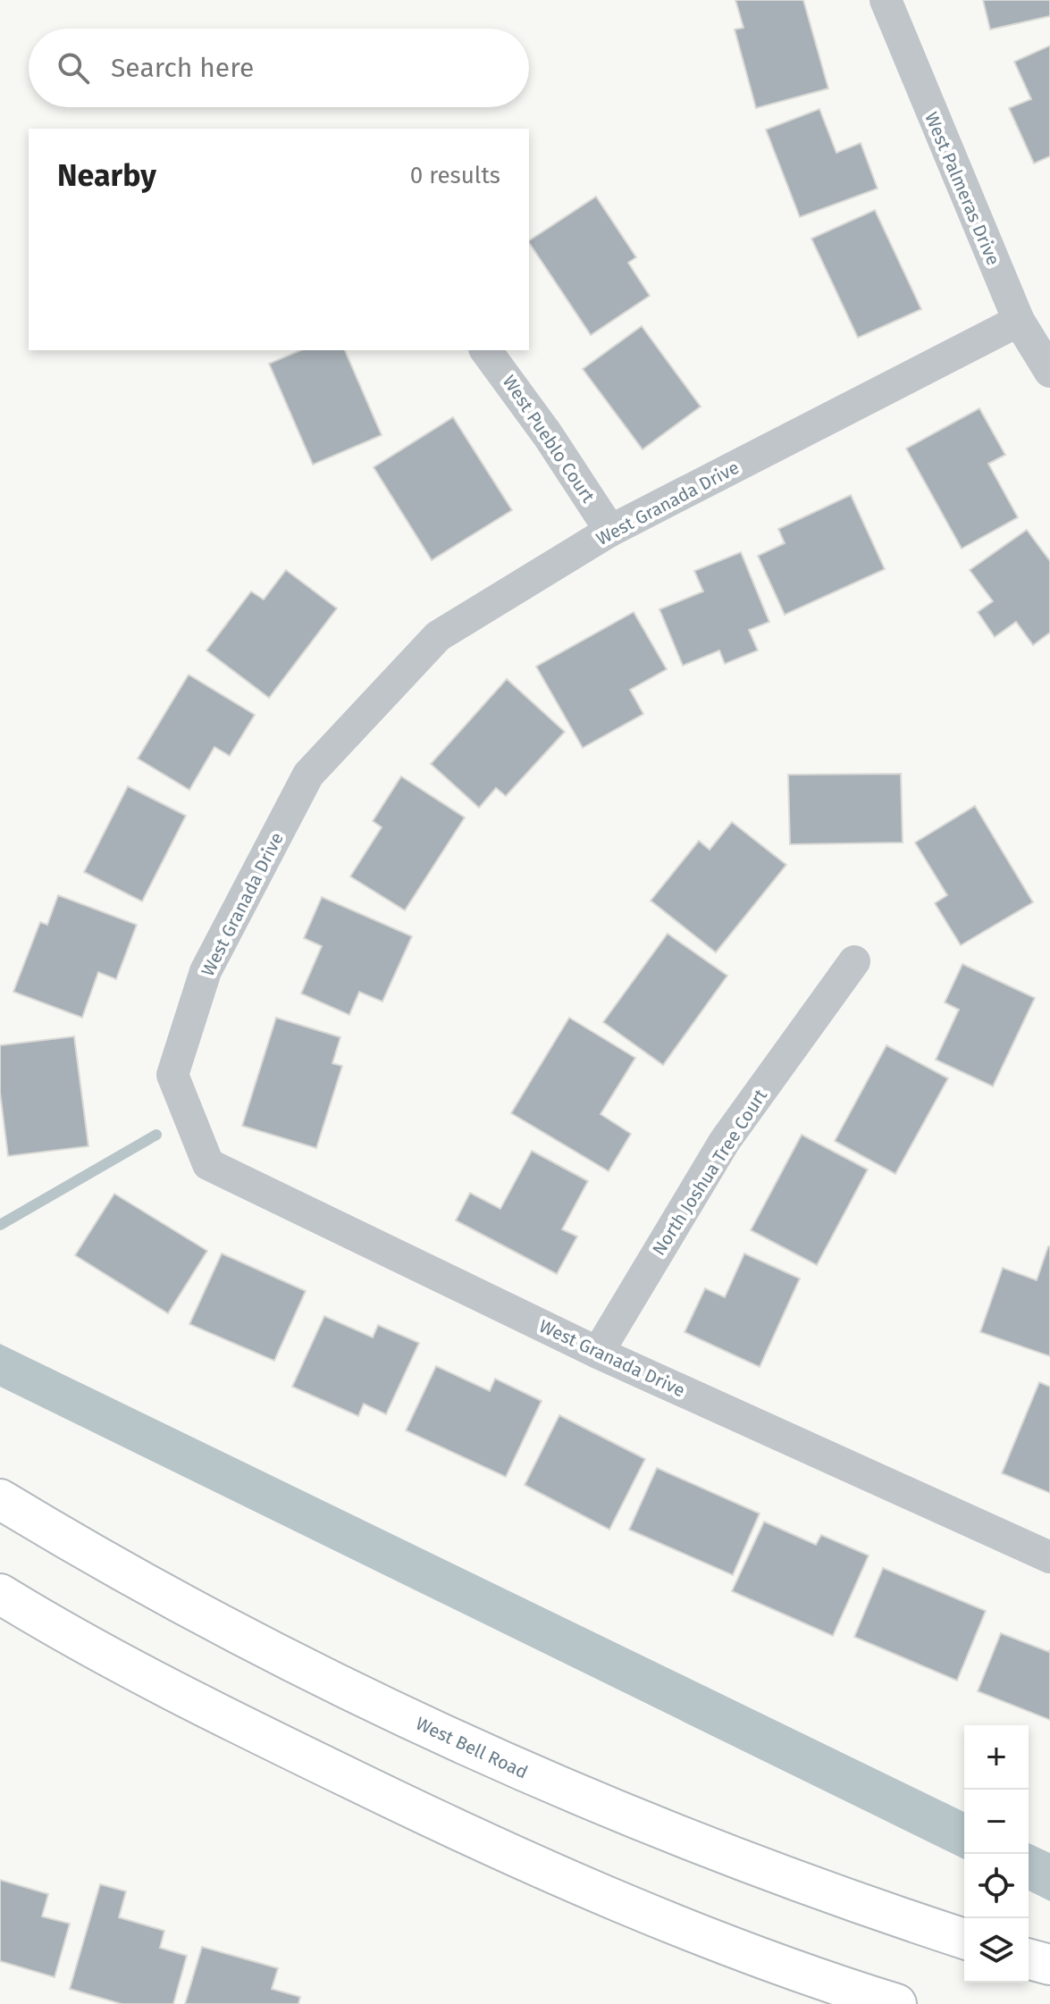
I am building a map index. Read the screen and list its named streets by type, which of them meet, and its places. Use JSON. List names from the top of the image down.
{
  "streets": {
    "main road": ["West Bell Road"],
    "street": [
      "West Palmeras Drive",
      "West Pueblo Court",
      "West Granada Drive",
      "North Joshua Tree Court"
    ]
  },
  "crossings": [
    ["West Palmeras Drive", "West Granada Drive"],
    ["West Pueblo Court", "West Granada Drive"],
    ["West Granada Drive", "North Joshua Tree Court"]
  ],
  "page": {
    "search": "Search here",
    "heading": ["Nearby", "0 results"],
    "map_buttons": ["+", "−"]
  }
}
